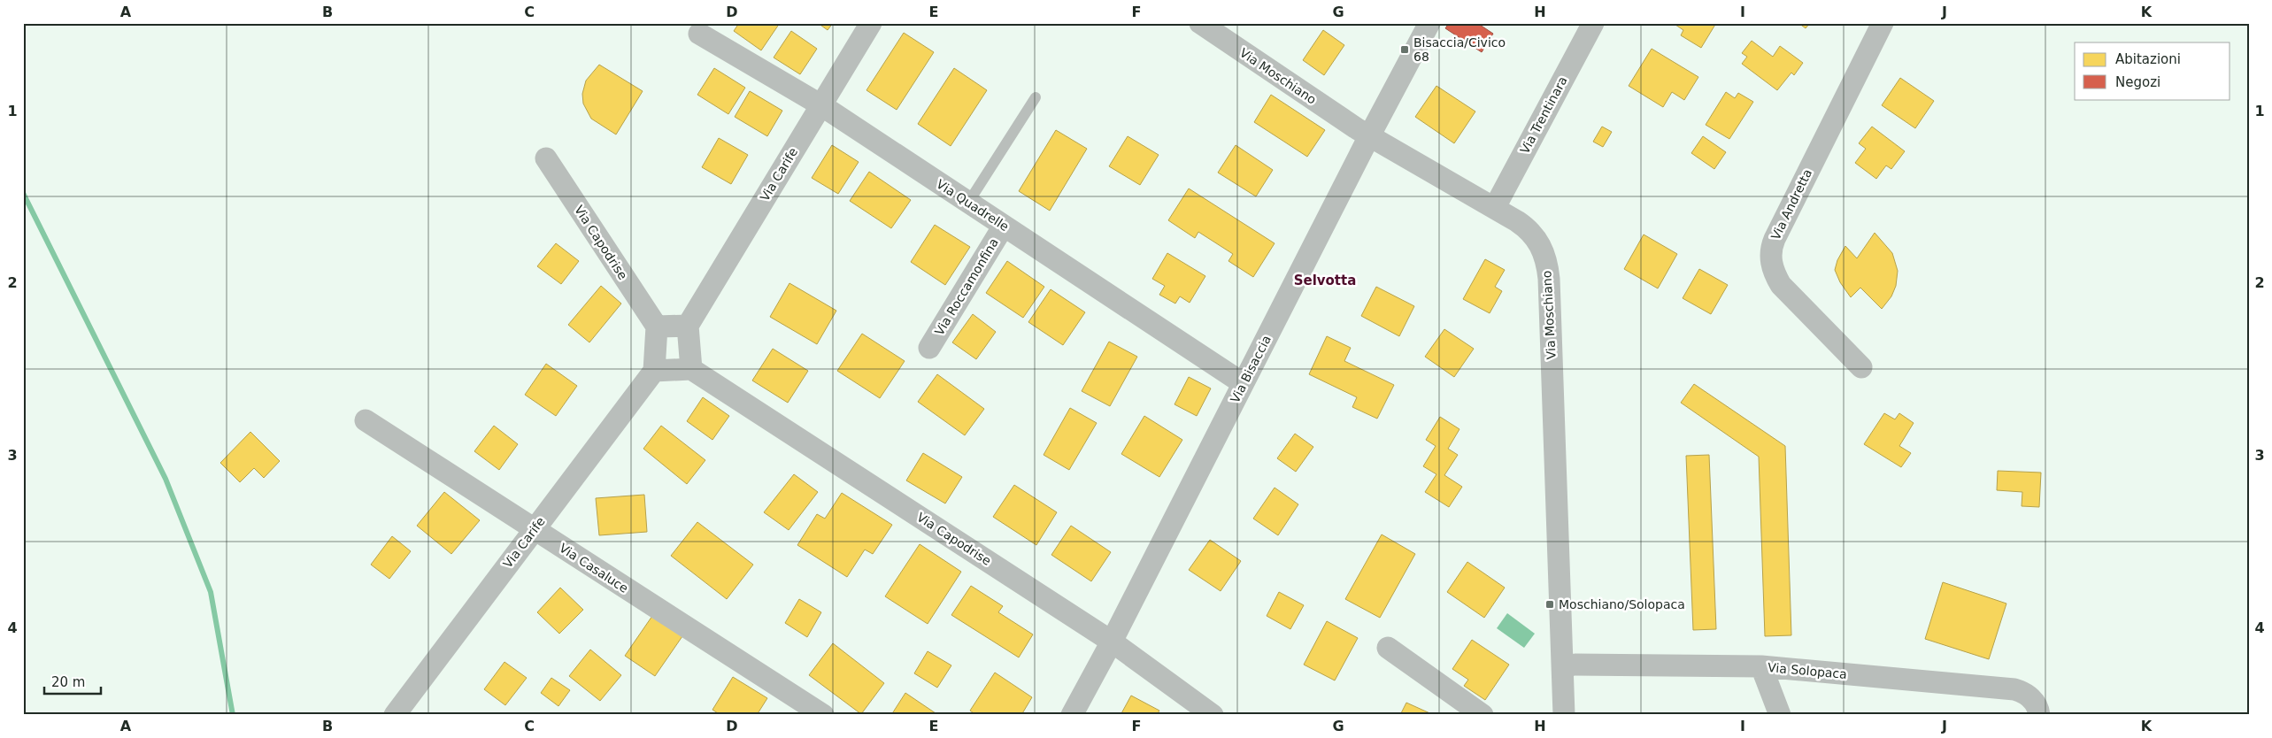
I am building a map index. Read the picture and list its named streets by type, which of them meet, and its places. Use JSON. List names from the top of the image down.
{
  "streets": {
    "street": [
      "Via Moschiano",
      "Via Trentinara",
      "Via Carife",
      "Via Andretta",
      "Via Quadrelle",
      "Via Capodrise",
      "Via Roccamonfina",
      "Via Bisaccia",
      "Via Casaluce",
      "Via Solopaca"
    ]
  },
  "crossings": [
    ["Via Moschiano", "Via Trentinara"],
    ["Via Moschiano", "Via Bisaccia"],
    ["Via Moschiano", "Via Solopaca"],
    ["Via Carife", "Via Quadrelle"],
    ["Via Carife", "Via Casaluce"],
    ["Via Quadrelle", "Via Roccamonfina"],
    ["Via Quadrelle", "Via Bisaccia"],
    ["Via Capodrise", "Via Bisaccia"]
  ],
  "districts": ["Selvotta"],
  "places": {
    "transit": ["Bisaccia/Civico 68", "Moschiano/Solopaca"]
  },
  "legend": ["Abitazioni", "Negozi"],
  "scale_bar": "20 m",
  "grid": {
    "columns": [
      "A",
      "B",
      "C",
      "D",
      "E",
      "F",
      "G",
      "H",
      "I",
      "J",
      "K"
    ],
    "rows": [
      "1",
      "2",
      "3",
      "4"
    ]
  }
}
